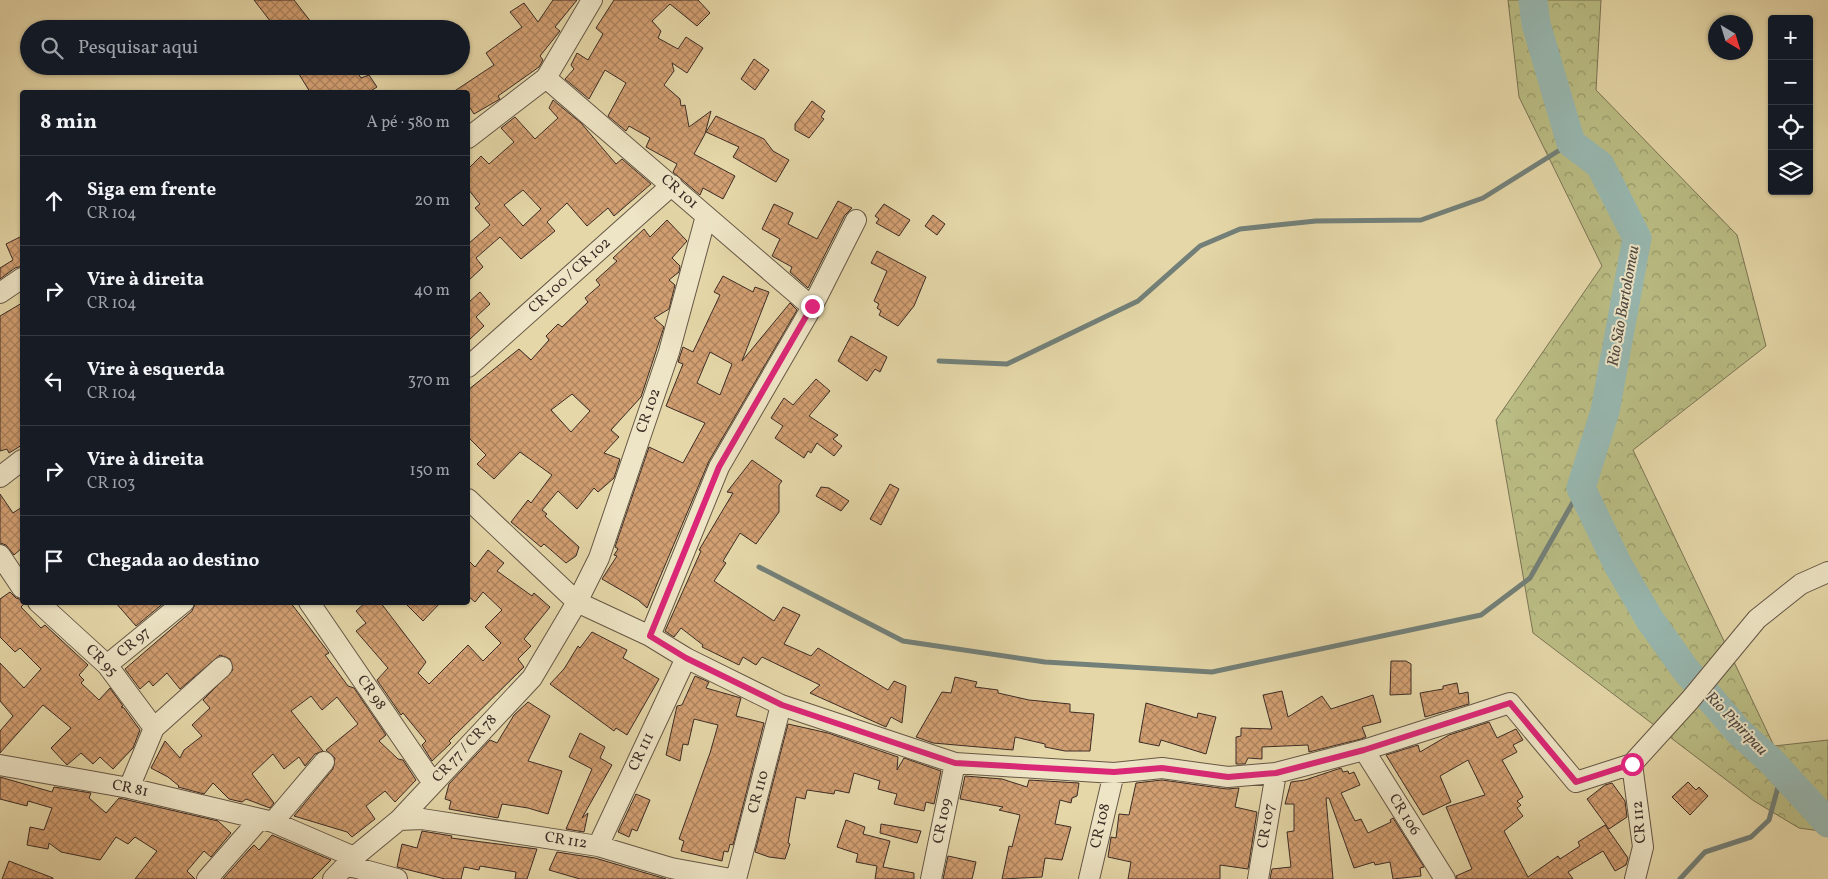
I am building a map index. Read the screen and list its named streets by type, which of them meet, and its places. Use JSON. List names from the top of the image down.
{
  "streets": {
    "street": [
      "CR 101",
      "CR 100 / CR 102",
      "CR 102",
      "CR 97",
      "CR 95",
      "CR 98",
      "CR 77 / CR 78",
      "CR 111",
      "CR 81",
      "CR 110",
      "CR 106",
      "CR 109",
      "CR 112",
      "CR 108",
      "CR 107"
    ]
  },
  "crossings": [
    ["CR 101", "CR 100 / CR 102"],
    ["CR 101", "CR 102"],
    ["CR 102", "CR 77 / CR 78"],
    ["CR 97", "CR 95"],
    ["CR 98", "CR 77 / CR 78"],
    ["CR 77 / CR 78", "CR 81"],
    ["CR 77 / CR 78", "CR 112"],
    ["CR 111", "CR 112"]
  ],
  "water": ["Rio São Bartolomeu", "Rio Pipiripau"],
  "north": "bottom right",
  "page": {
    "map_buttons": ["+", "−"],
    "search": "Pesquisar aqui",
    "heading": ["8 min", "A pé · 580 m"],
    "list": [
      ["Siga em frente", "CR 104", "20 m"],
      ["Vire à direita", "CR 104", "40 m"],
      ["Vire à esquerda", "CR 104", "370 m"],
      ["Vire à direita", "CR 103", "150 m"],
      "Chegada ao destino"
    ]
  }
}
